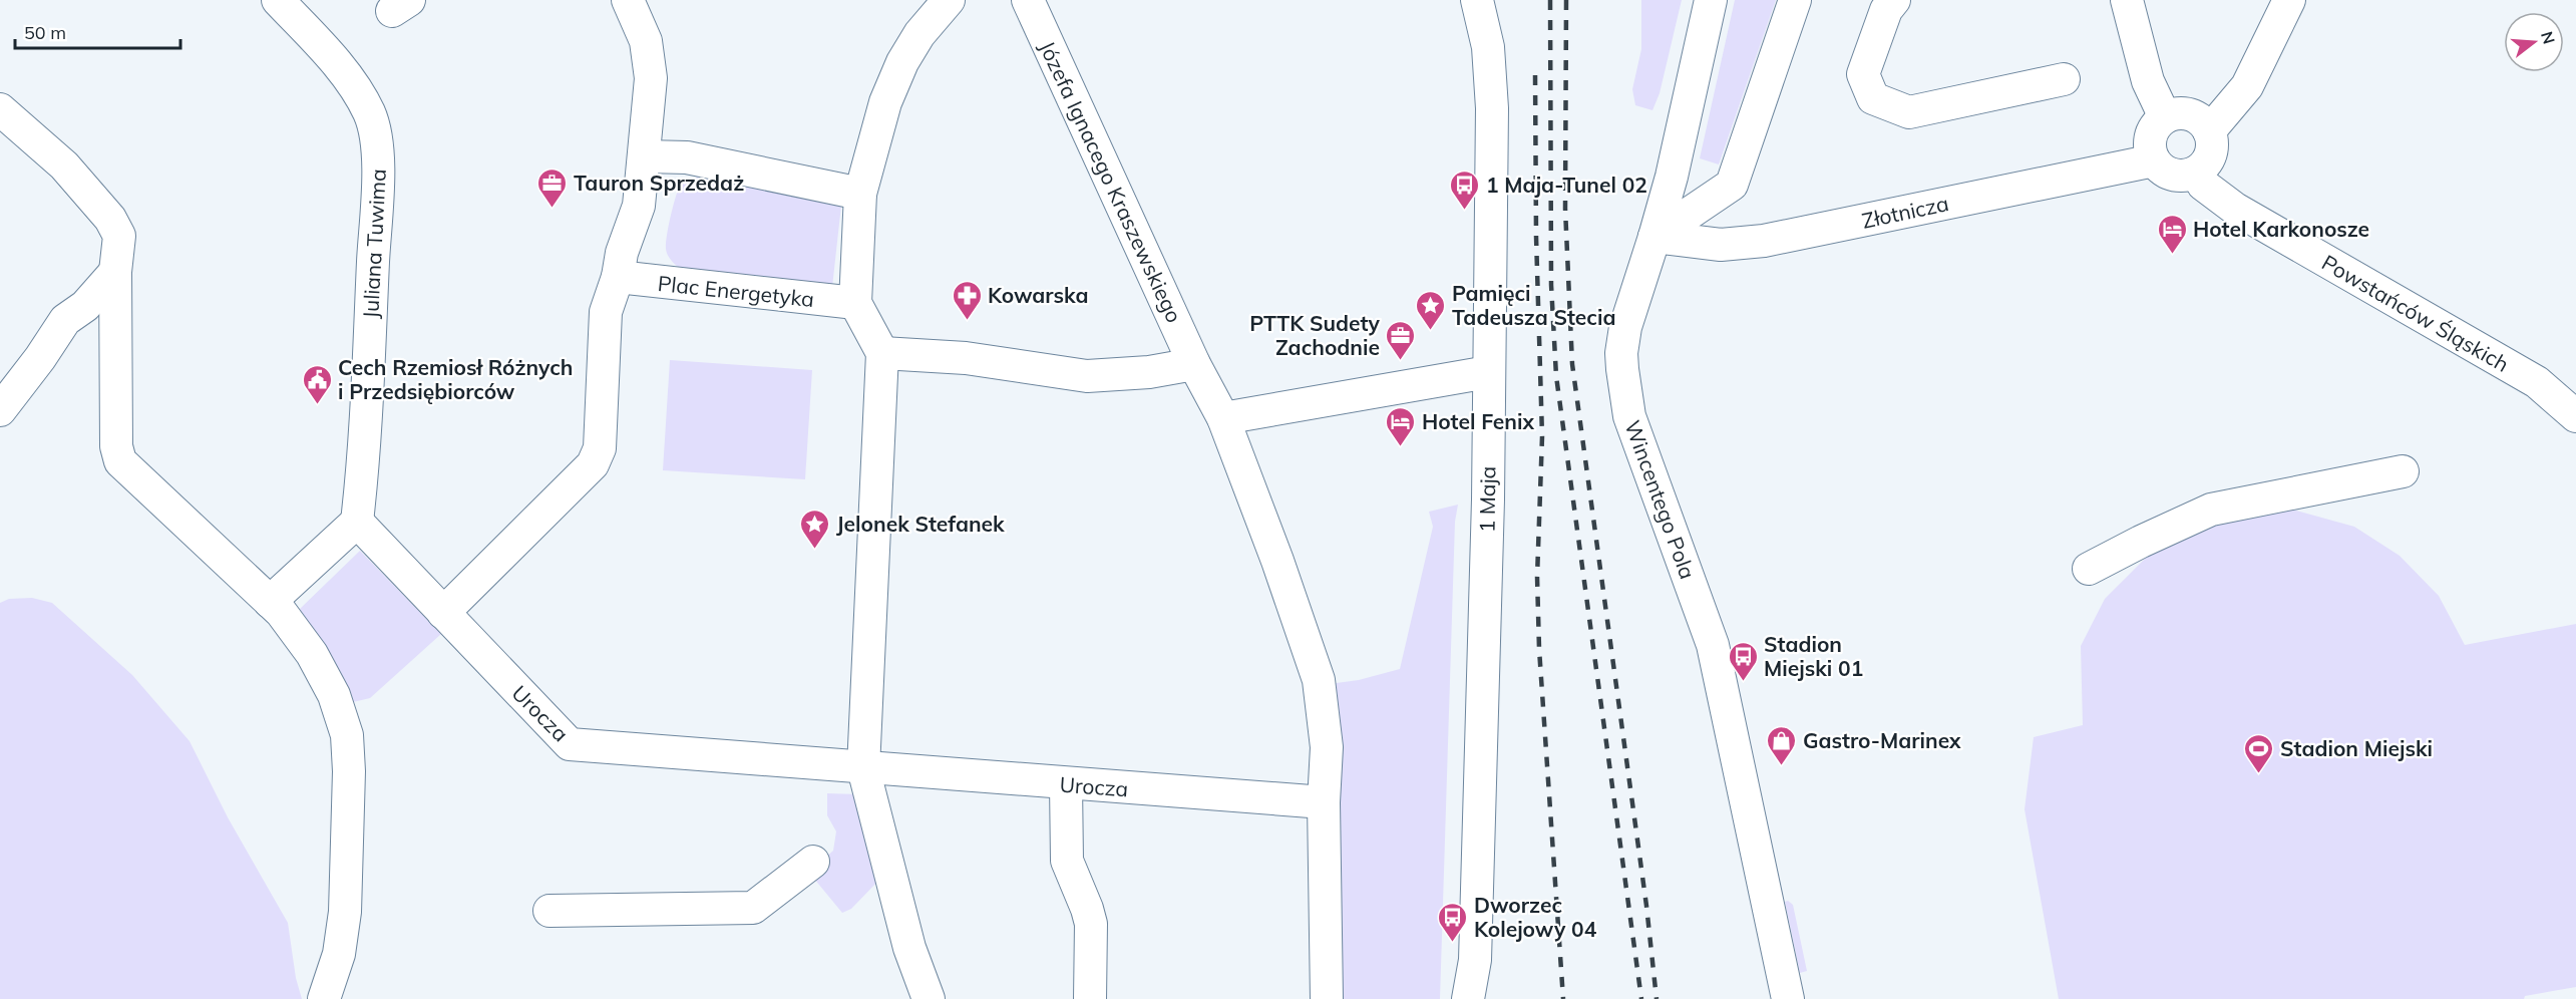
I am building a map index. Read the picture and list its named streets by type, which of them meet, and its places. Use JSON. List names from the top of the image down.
{
  "streets": {
    "street": [
      "Józefa Ignacego Kraszewskiego",
      "Złotnicza",
      "Juliana Tuwima",
      "Plac Energetyka",
      "Powstańców Śląskich",
      "1 Maja",
      "Wincentego Pola",
      "Urocza"
    ]
  },
  "crossings": [
    ["Józefa Ignacego Kraszewskiego", "Urocza"],
    ["Złotnicza", "Powstańców Śląskich"],
    ["Złotnicza", "Wincentego Pola"],
    ["Juliana Tuwima", "Urocza"]
  ],
  "places": {
    "office": ["Tauron Sprzedaż", "PTTK Sudety Zachodnie"],
    "bus stop": ["1 Maja-Tunel 02", "Stadion Miejski 01", "Dworzec Kolejowy 04"],
    "hotel": ["Hotel Karkonosze", "Hotel Fenix"],
    "pharmacy": ["Kowarska"],
    "place": ["Pamięci Tadeusza Stecia", "Jelonek Stefanek"],
    "public building": ["Cech Rzemiosł Różnych i Przedsiębiorców"],
    "shop": ["Gastro-Marinex"],
    "sports": ["Stadion Miejski"]
  },
  "scale_bar": "50 m",
  "north": "right"
}
